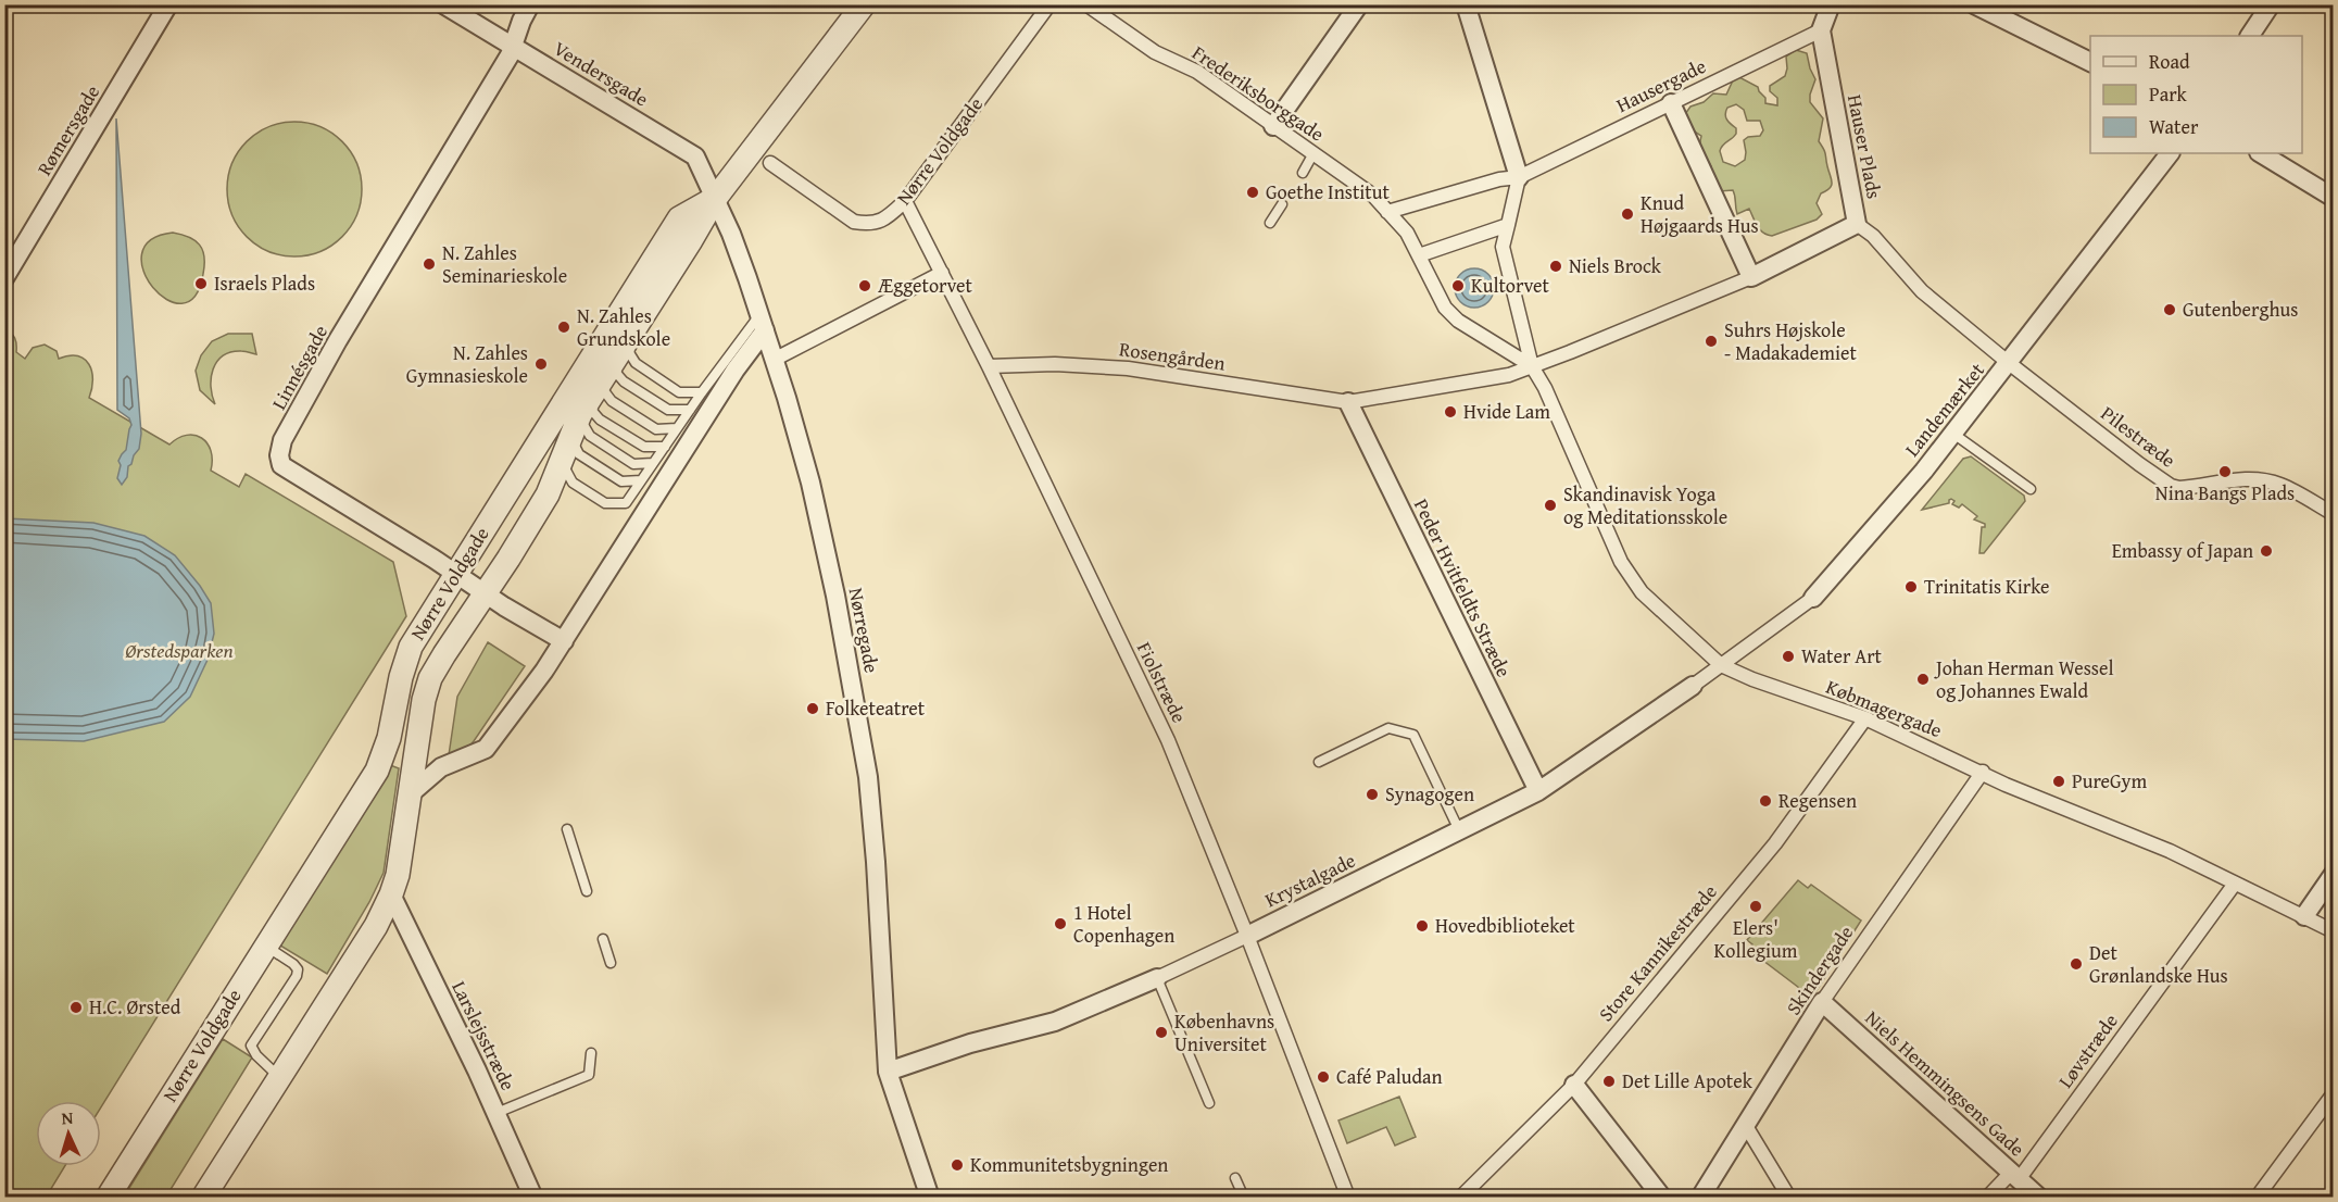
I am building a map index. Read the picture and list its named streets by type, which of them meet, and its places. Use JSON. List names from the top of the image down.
{
  "streets": {
    "street": [
      "Vendersgade",
      "Hausergade",
      "Frederiksborggade",
      "Rømersgade",
      "Hauser Plads",
      "Nørre Voldgade",
      "Rosengården",
      "Linnésgade",
      "Landemærket",
      "Pilestræde",
      "Peder Hvitfeldts Stræde",
      "Nørregade",
      "Fiolstræde",
      "Købmagergade",
      "Krystalgade",
      "Store Kannikestræde",
      "Skindergade",
      "Larslejsstræde",
      "Løvstræde",
      "Niels Hemmingsens Gade"
    ]
  },
  "crossings": [
    ["Vendersgade", "Nørre Voldgade"],
    ["Vendersgade", "Linnésgade"],
    ["Vendersgade", "Nørregade"],
    ["Hausergade", "Hauser Plads"],
    ["Hauser Plads", "Pilestræde"],
    ["Nørre Voldgade", "Linnésgade"],
    ["Nørre Voldgade", "Nørregade"],
    ["Nørre Voldgade", "Fiolstræde"],
    ["Nørre Voldgade", "Larslejsstræde"],
    ["Rosengården", "Peder Hvitfeldts Stræde"],
    ["Rosengården", "Fiolstræde"],
    ["Landemærket", "Pilestræde"],
    ["Landemærket", "Købmagergade"],
    ["Landemærket", "Krystalgade"],
    ["Peder Hvitfeldts Stræde", "Krystalgade"],
    ["Nørregade", "Krystalgade"],
    ["Fiolstræde", "Krystalgade"],
    ["Købmagergade", "Krystalgade"],
    ["Købmagergade", "Store Kannikestræde"],
    ["Købmagergade", "Skindergade"],
    ["Købmagergade", "Løvstræde"],
    ["Skindergade", "Niels Hemmingsens Gade"],
    ["Løvstræde", "Niels Hemmingsens Gade"]
  ],
  "parks": ["Ørstedsparken"],
  "places": [
    "Goethe Institut",
    "Knud Højgaards Hus",
    "N. Zahles Seminarieskole",
    "Niels Brock",
    "Israels Plads",
    "Æggetorvet",
    "Kultorvet",
    "Gutenberghus",
    "N. Zahles Grundskole",
    "Suhrs Højskole - Madakademiet",
    "N. Zahles Gymnasieskole",
    "Hvide Lam",
    "Nina Bangs Plads",
    "Skandinavisk Yoga og Meditationsskole",
    "Embassy of Japan",
    "Trinitatis Kirke",
    "Water Art",
    "Johan Herman Wessel og Johannes Ewald",
    "Folketeatret",
    "PureGym",
    "Synagogen",
    "Regensen",
    "Elers' Kollegium",
    "1 Hotel Copenhagen",
    "Hovedbiblioteket",
    "Det Grønlandske Hus",
    "H.C. Ørsted",
    "Københavns Universitet",
    "Café Paludan",
    "Det Lille Apotek",
    "Kommunitetsbygningen"
  ],
  "legend": ["Road", "Park", "Water"],
  "north": "top"
}
